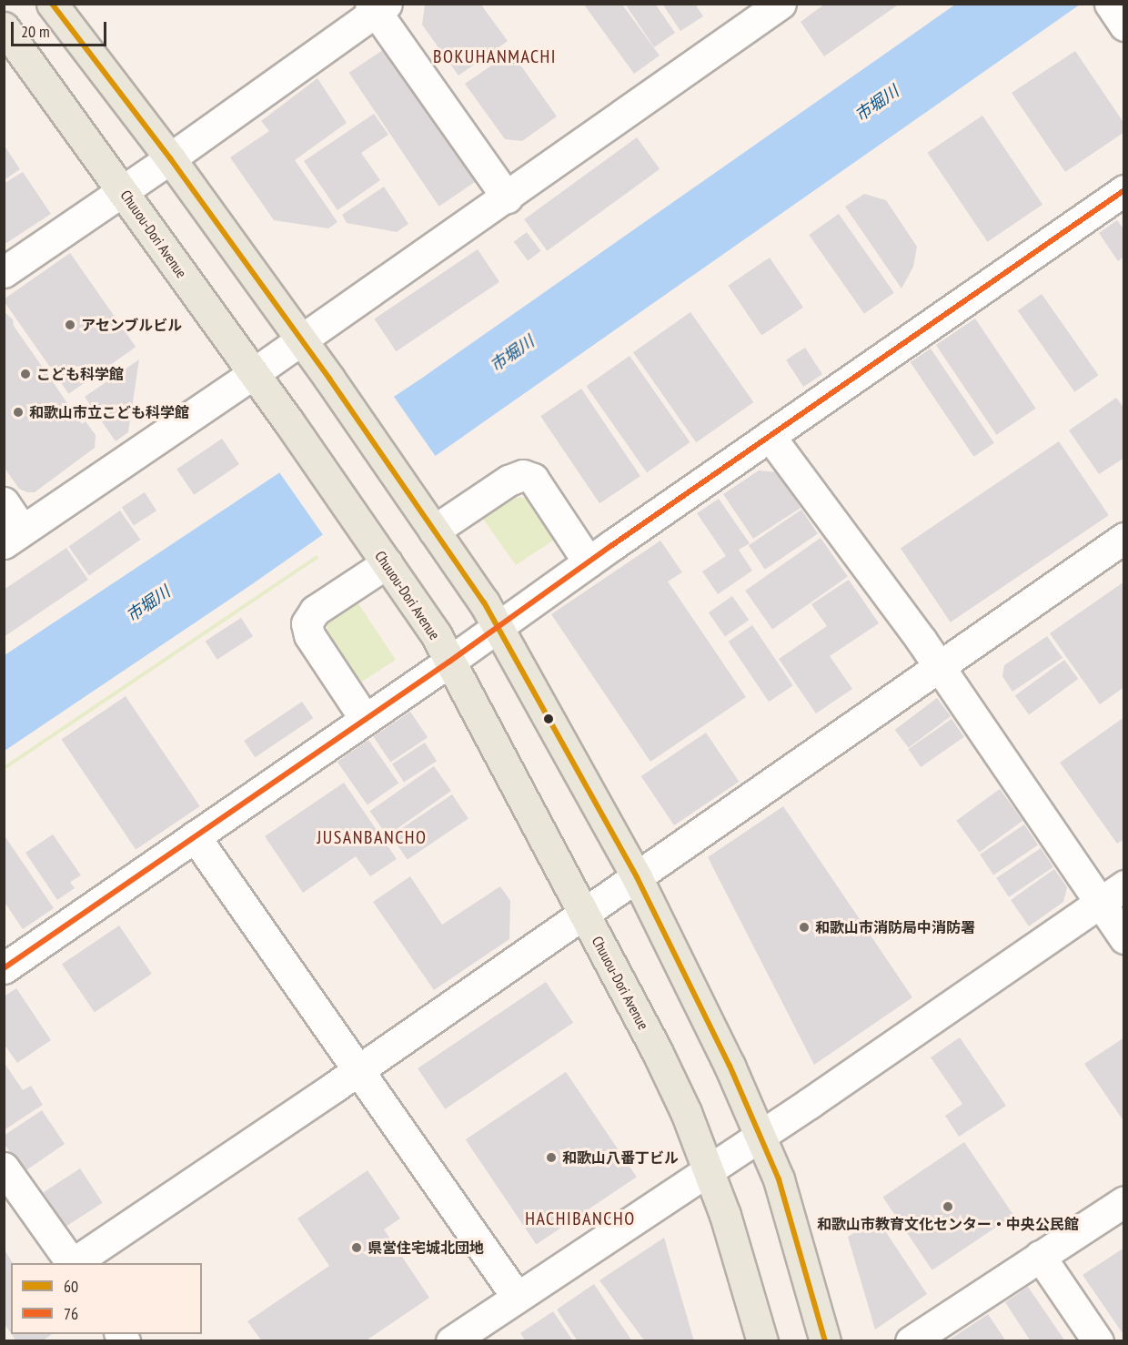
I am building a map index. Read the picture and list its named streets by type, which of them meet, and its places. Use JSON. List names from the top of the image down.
{
  "streets": {
    "highway": ["Chuuou-Dori Avenue"]
  },
  "districts": ["BOKUHANMACHI", "JUSANBANCHO", "HACHIBANCHO"],
  "water": ["市堀川"],
  "places": [
    "アセンブルビル",
    "こども科学館",
    "和歌山市立こども科学館",
    "和歌山市消防局中消防署",
    "和歌山八番丁ビル",
    "和歌山市教育文化センター・中央公民館",
    "県営住宅城北団地"
  ],
  "lines": ["transit line 60", "transit line 76"],
  "legend": ["60", "76"],
  "scale_bar": "20 m"
}
